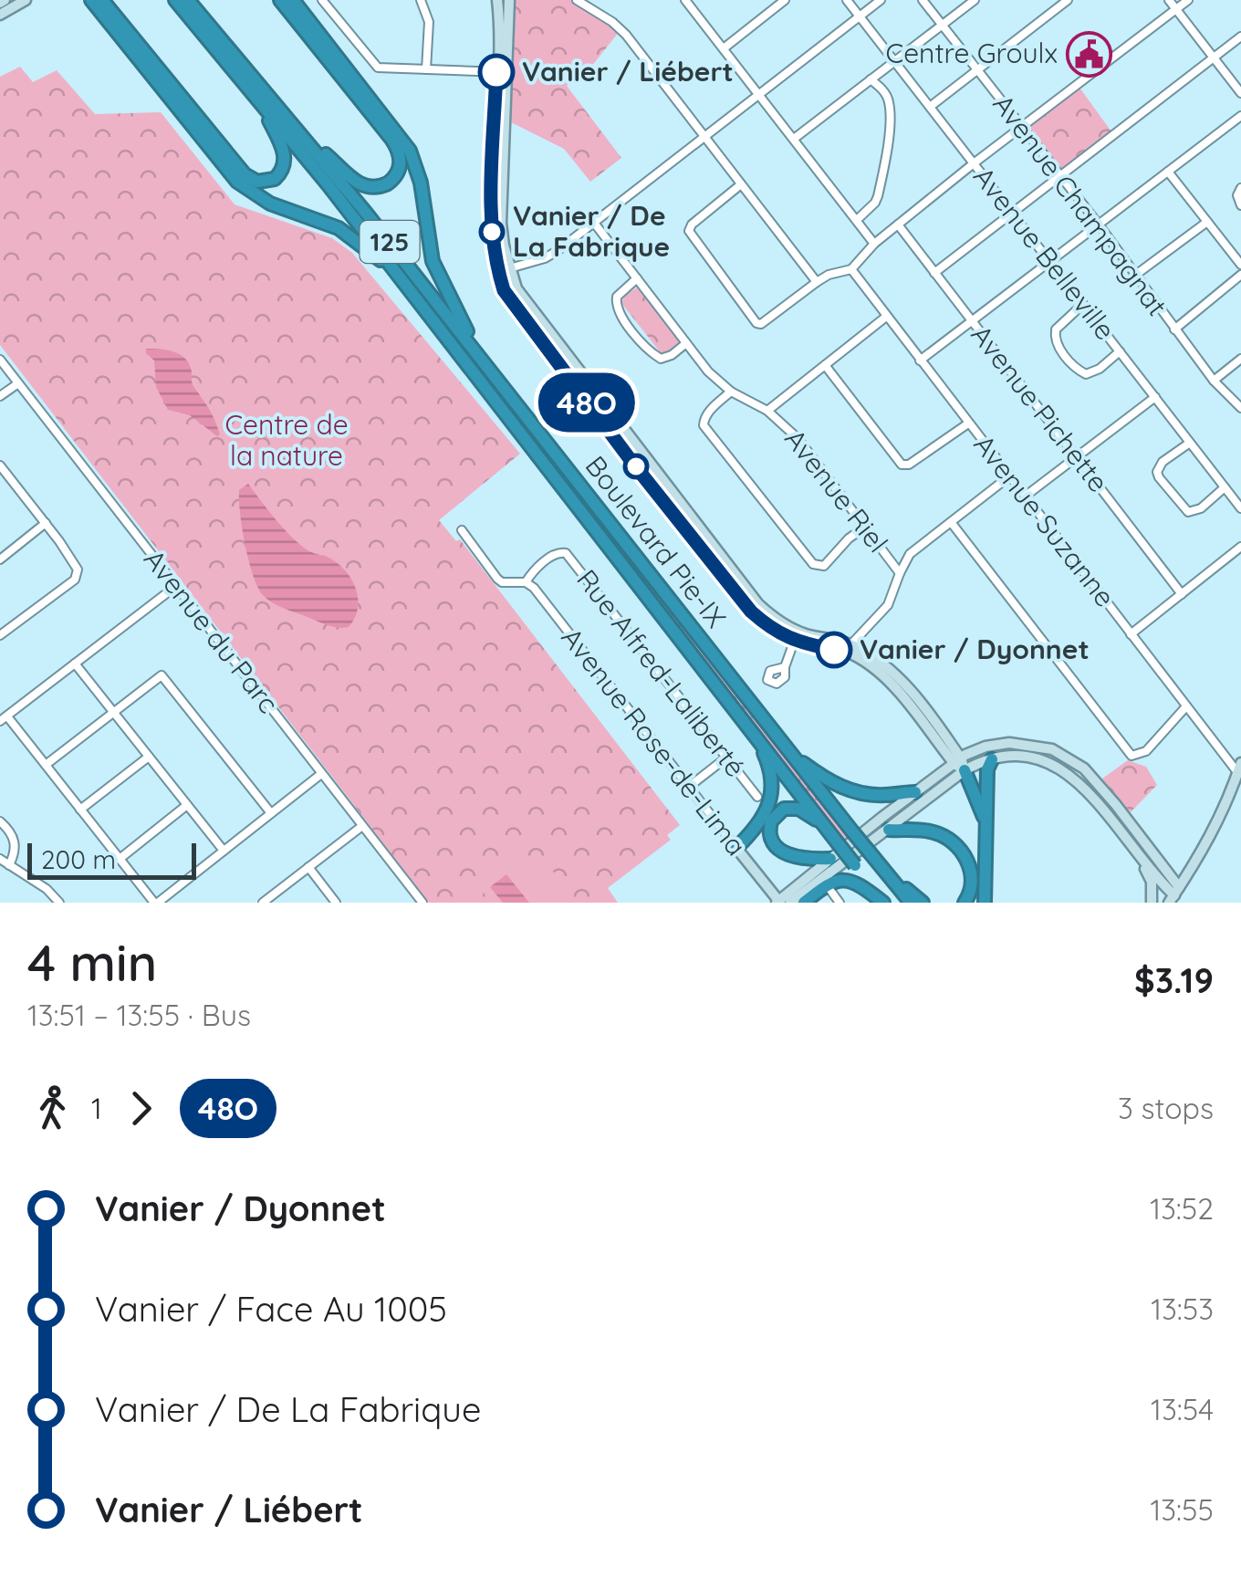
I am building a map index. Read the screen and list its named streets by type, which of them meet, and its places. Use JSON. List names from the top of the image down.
{
  "streets": {
    "highway": ["125", "Boulevard Pie-IX"],
    "street": [
      "Avenue Champagnat",
      "Avenue Belleville",
      "Avenue Pichette",
      "Avenue Riel",
      "Avenue Suzanne",
      "Avenue du Parc",
      "Rue Alfred-Laliberté",
      "Avenue Rose-de-Lima"
    ]
  },
  "crossings": [
    ["Rue Alfred-Laliberté", "Avenue Rose-de-Lima"]
  ],
  "parks": ["Centre de la nature"],
  "places": {
    "public building": ["Centre Groulx"],
    "other": ["Vanier / Liébert", "Vanier / De La Fabrique", "Vanier / Dyonnet"]
  },
  "lines": ["bus line 48O"],
  "scale_bar": "200 m",
  "page": {
    "on_map": "48O",
    "scale": "200 m",
    "heading": ["4 min", "13:51 – 13:55 · Bus", "$3.19"],
    "legs": ["1", "48O", "3 stops"],
    "list": [
      {
        "name": "Vanier / Dyonnet",
        "value": "13:52"
      },
      {
        "name": "Vanier / Face Au 1005",
        "value": "13:53"
      },
      {
        "name": "Vanier / De La Fabrique",
        "value": "13:54"
      },
      {
        "name": "Vanier / Liébert",
        "value": "13:55"
      }
    ]
  }
}
